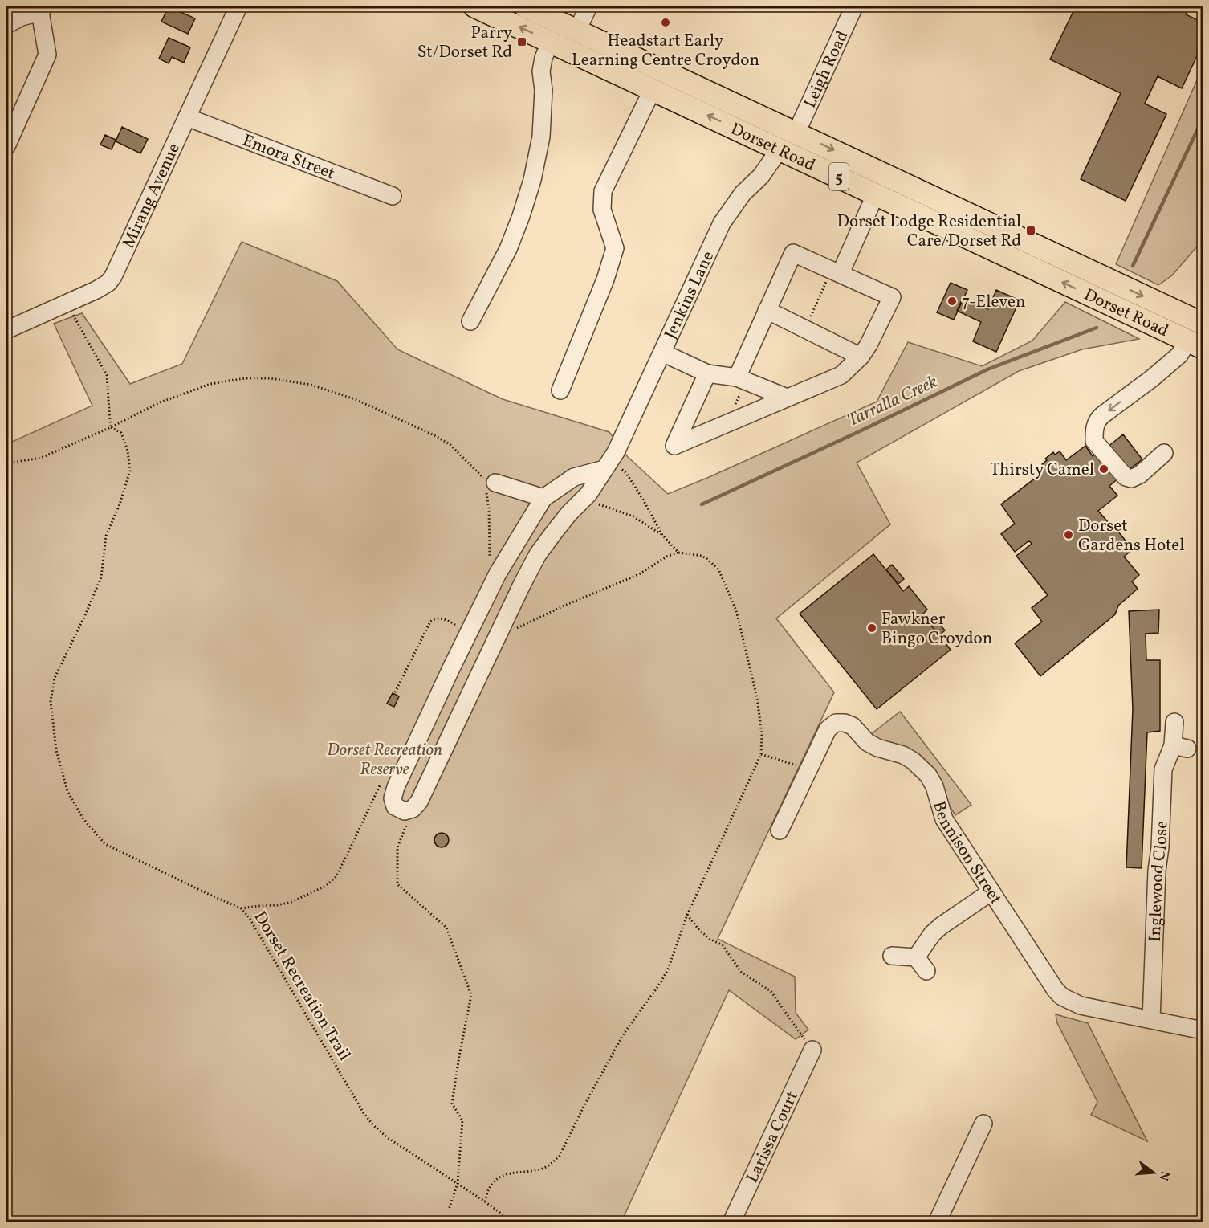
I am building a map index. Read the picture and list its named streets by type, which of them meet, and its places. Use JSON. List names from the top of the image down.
{
  "streets": {
    "main road": ["Dorset Road", "5"],
    "street": [
      "Leigh Road",
      "Emora Street",
      "Mirang Avenue",
      "Jenkins Lane",
      "Bennison Street",
      "Inglewood Close",
      "Larissa Court"
    ],
    "path": ["Dorset Recreation Trail"]
  },
  "crossings": [
    ["Leigh Road", "Dorset Road"],
    ["Dorset Road", "Jenkins Lane"],
    ["Emora Street", "Mirang Avenue"],
    ["Bennison Street", "Inglewood Close"]
  ],
  "water": ["Tarralla Creek"],
  "parks": ["Dorset Recreation Reserve"],
  "places": {
    "other": [
      "Headstart Early Learning Centre Croydon",
      "7-Eleven",
      "Thirsty Camel",
      "Dorset Gardens Hotel",
      "Fawkner Bingo Croydon"
    ],
    "transit": ["Parry St/Dorset Rd", "Dorset Lodge Residential Care/Dorset Rd"]
  },
  "north": "right"
}
